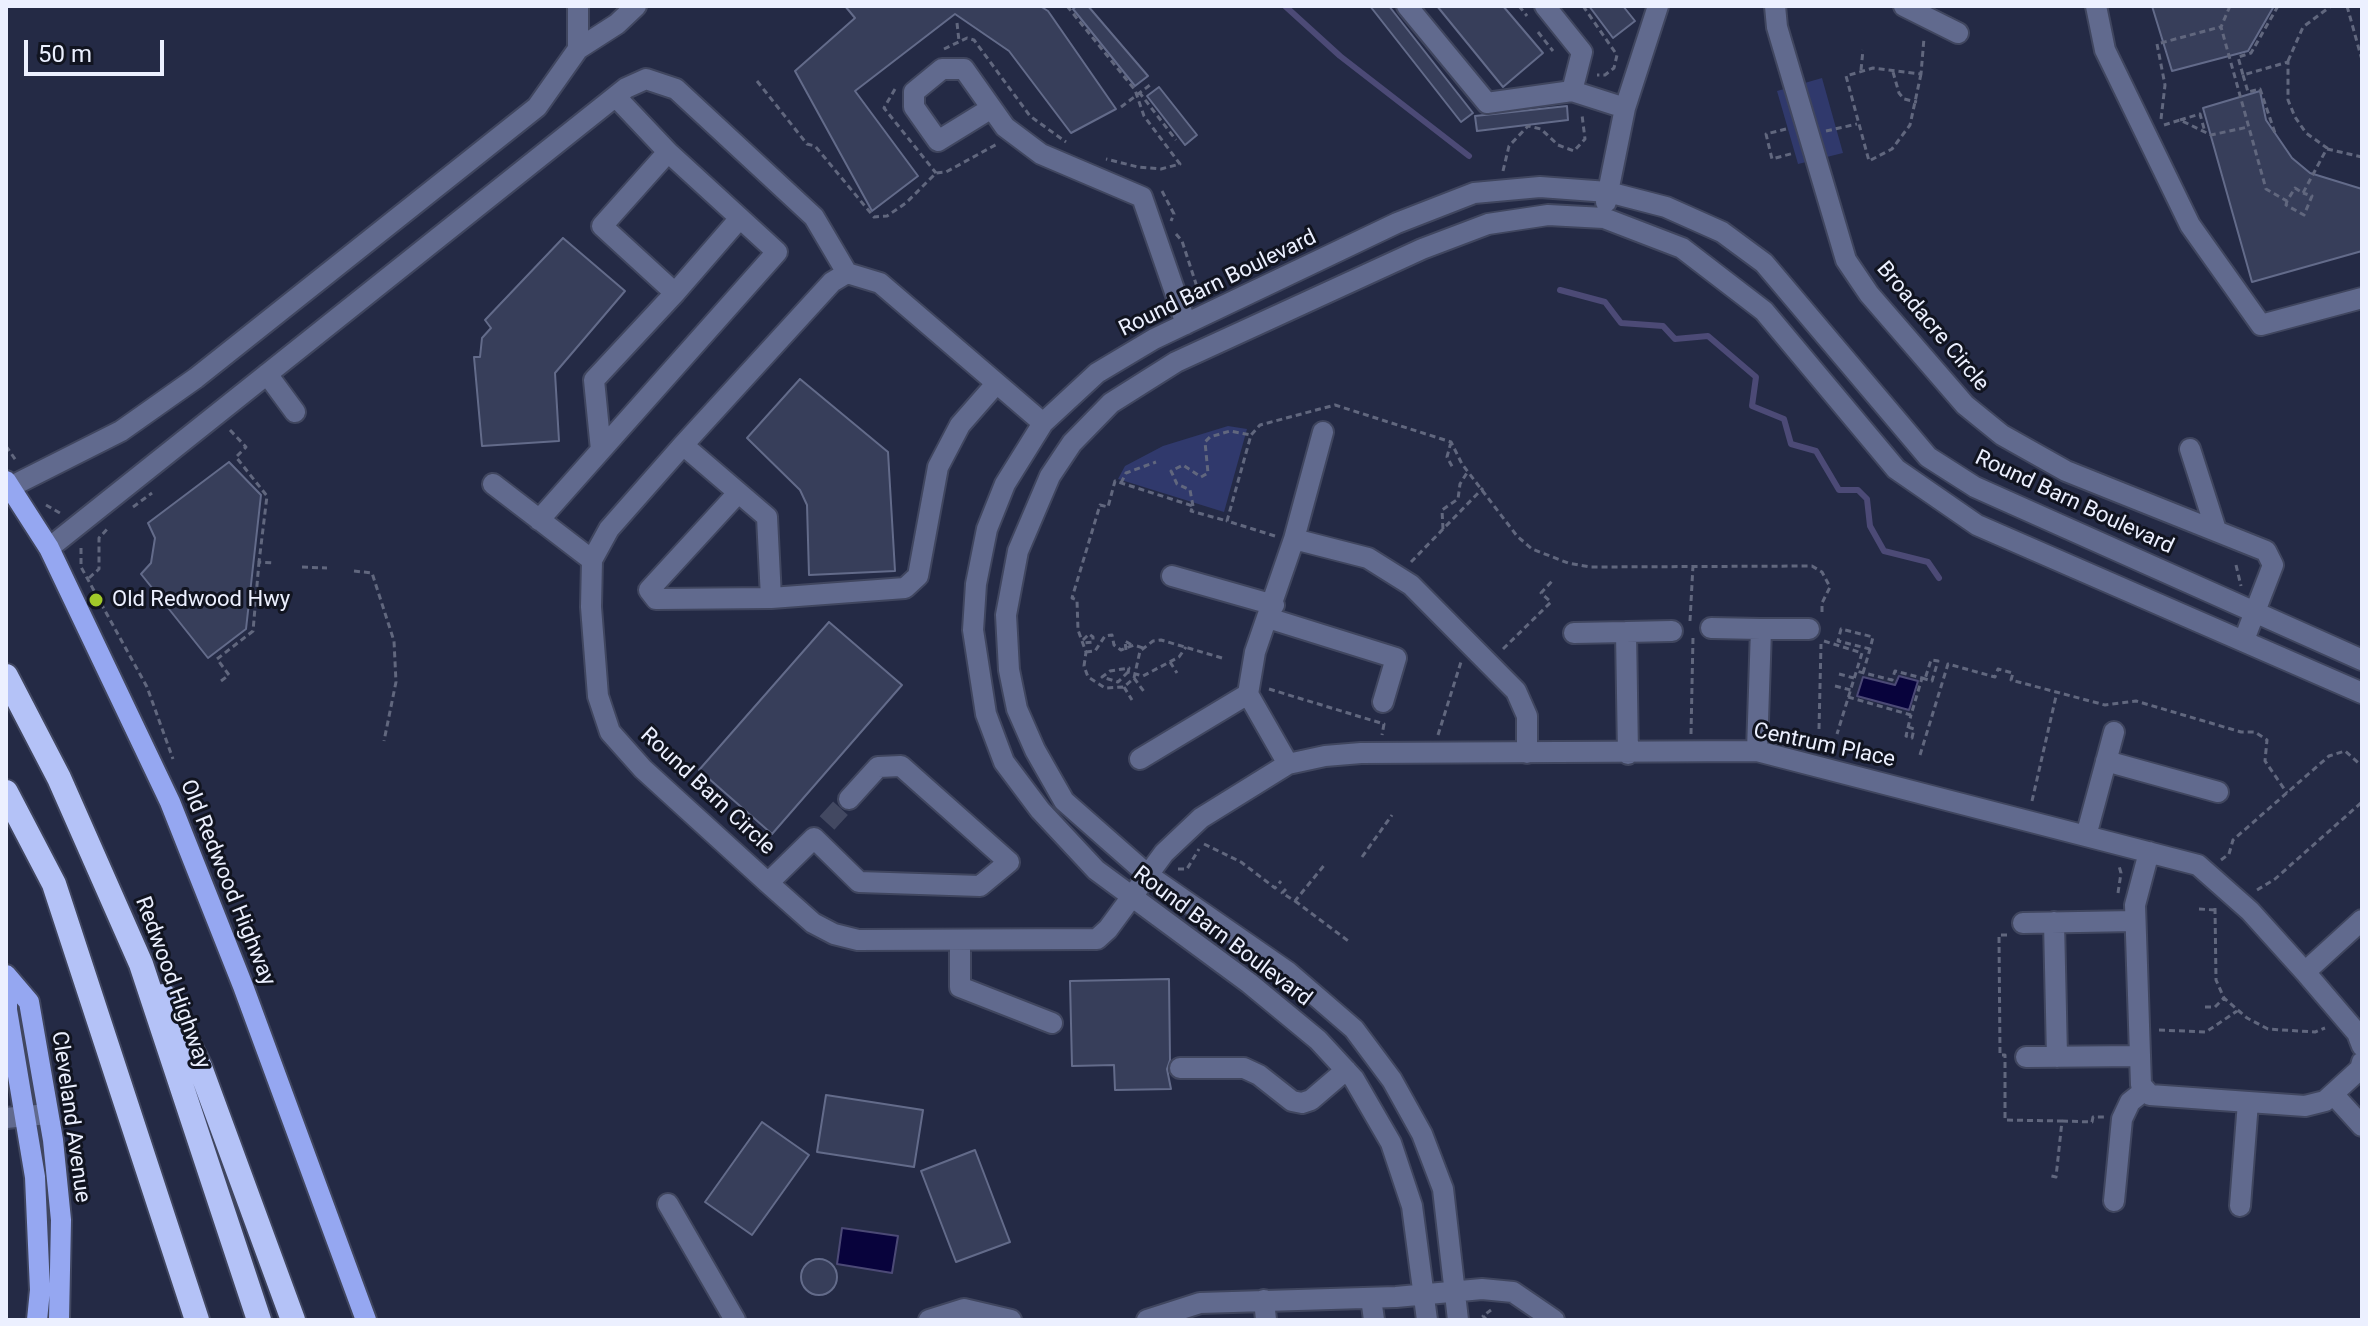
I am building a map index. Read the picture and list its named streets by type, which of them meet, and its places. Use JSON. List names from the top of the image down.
{
  "streets": {
    "highway": ["Redwood Highway"],
    "main road": ["Old Redwood Highway", "Cleveland Avenue"],
    "street": [
      "Round Barn Boulevard",
      "Broadacre Circle",
      "Centrum Place",
      "Round Barn Circle"
    ]
  },
  "crossings": [
    ["Round Barn Boulevard", "Broadacre Circle"],
    ["Round Barn Boulevard", "Centrum Place"],
    ["Round Barn Boulevard", "Round Barn Circle"],
    ["Centrum Place", "Round Barn Circle"]
  ],
  "places": ["Old Redwood Hwy"],
  "scale_bar": "50 m"
}
